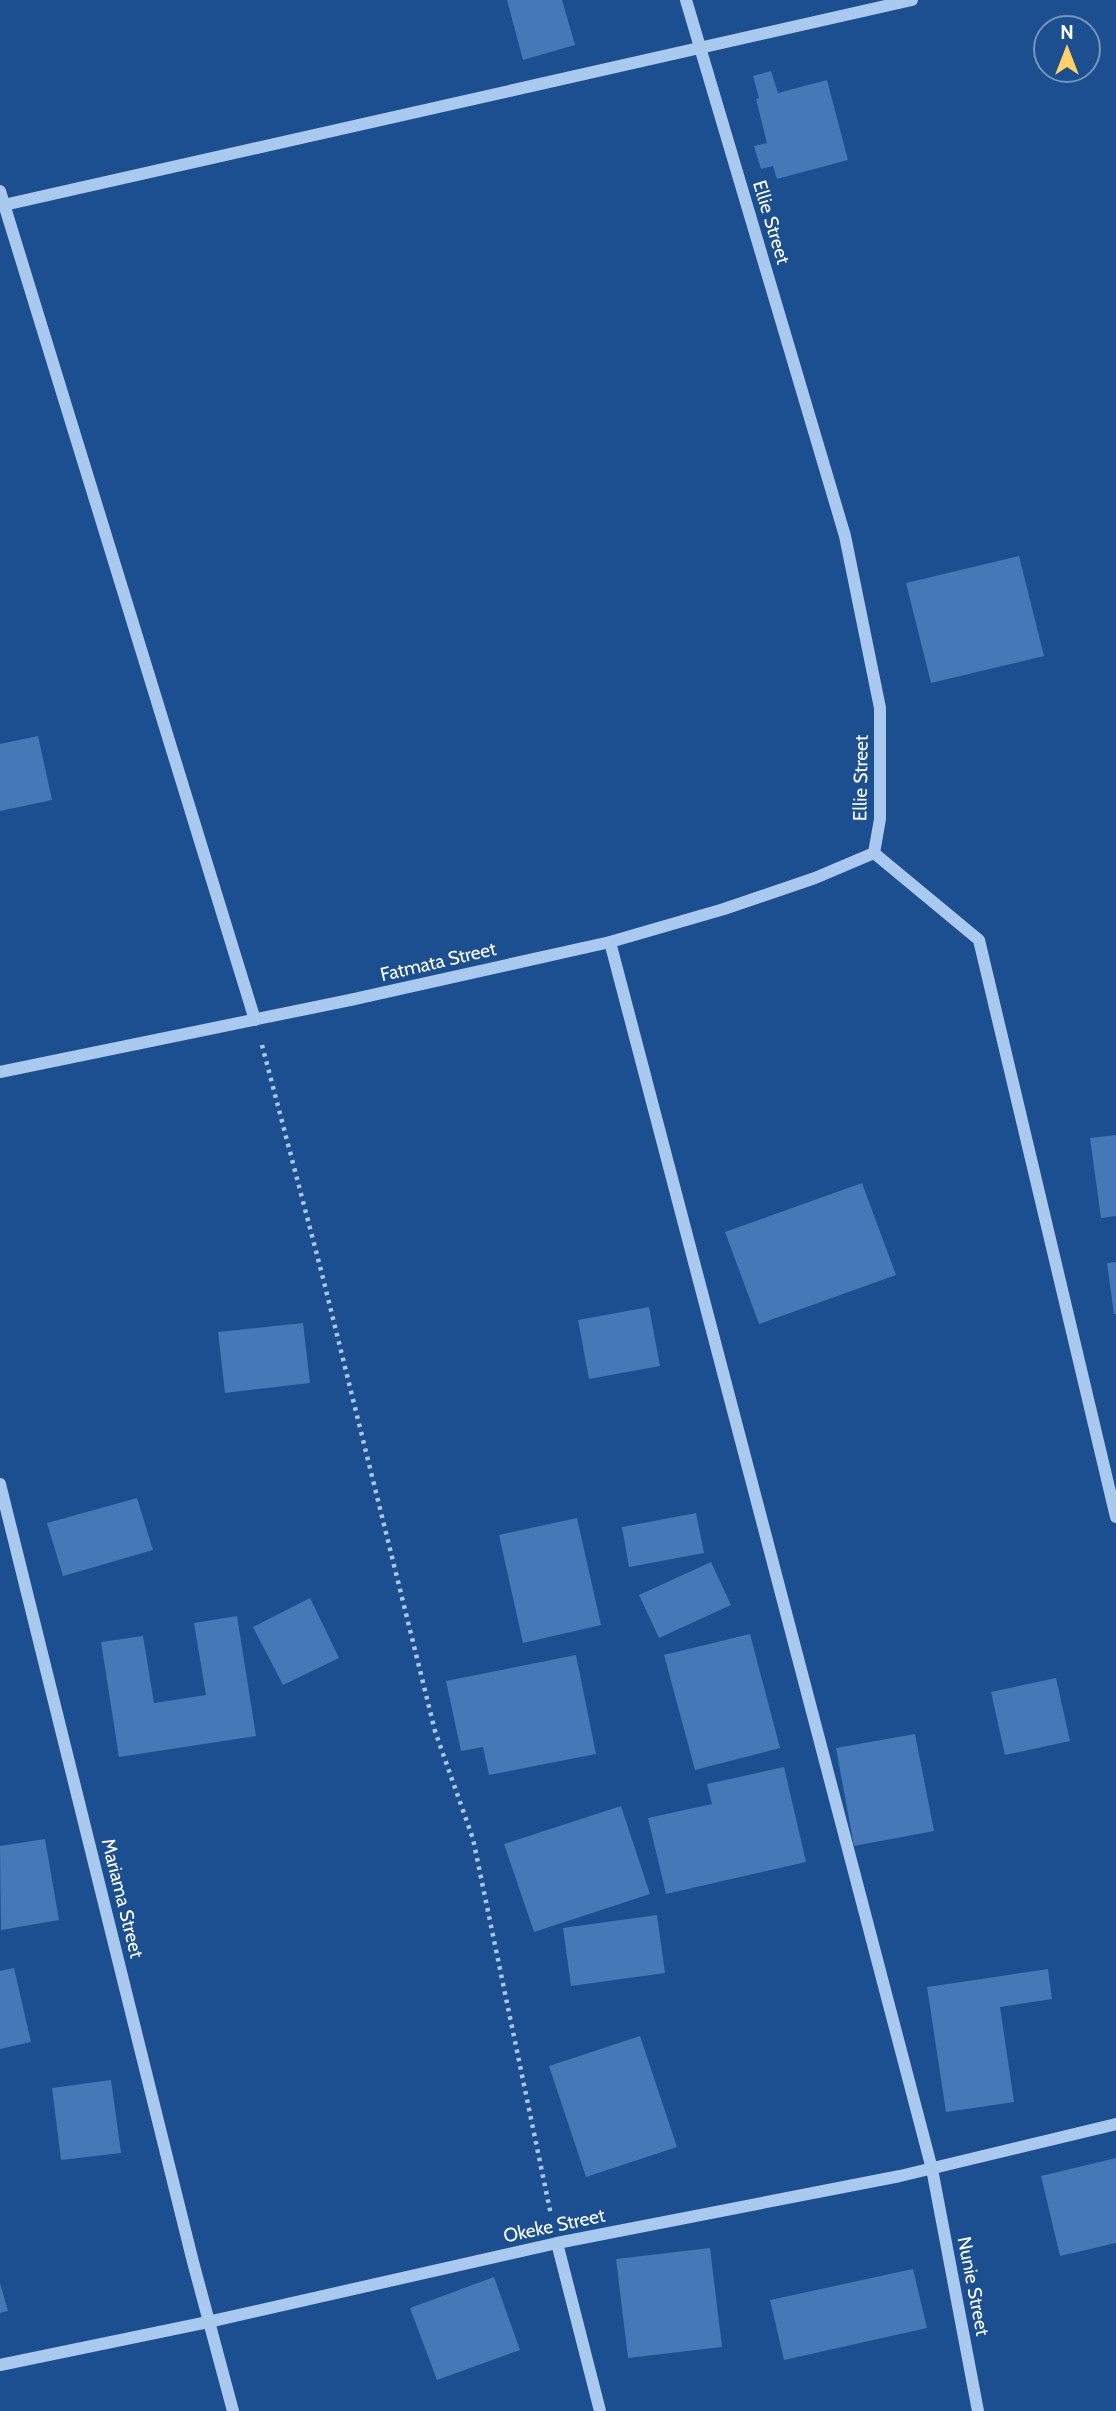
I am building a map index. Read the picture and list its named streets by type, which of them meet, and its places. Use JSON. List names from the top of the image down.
{
  "streets": {
    "street": [
      "Ellie Street",
      "Fatmata Street",
      "Mariama Street",
      "Okeke Street",
      "Nunie Street"
    ]
  },
  "crossings": [
    ["Ellie Street", "Fatmata Street"],
    ["Fatmata Street", "Nunie Street"],
    ["Mariama Street", "Okeke Street"],
    ["Okeke Street", "Nunie Street"]
  ],
  "north": "top"
}
